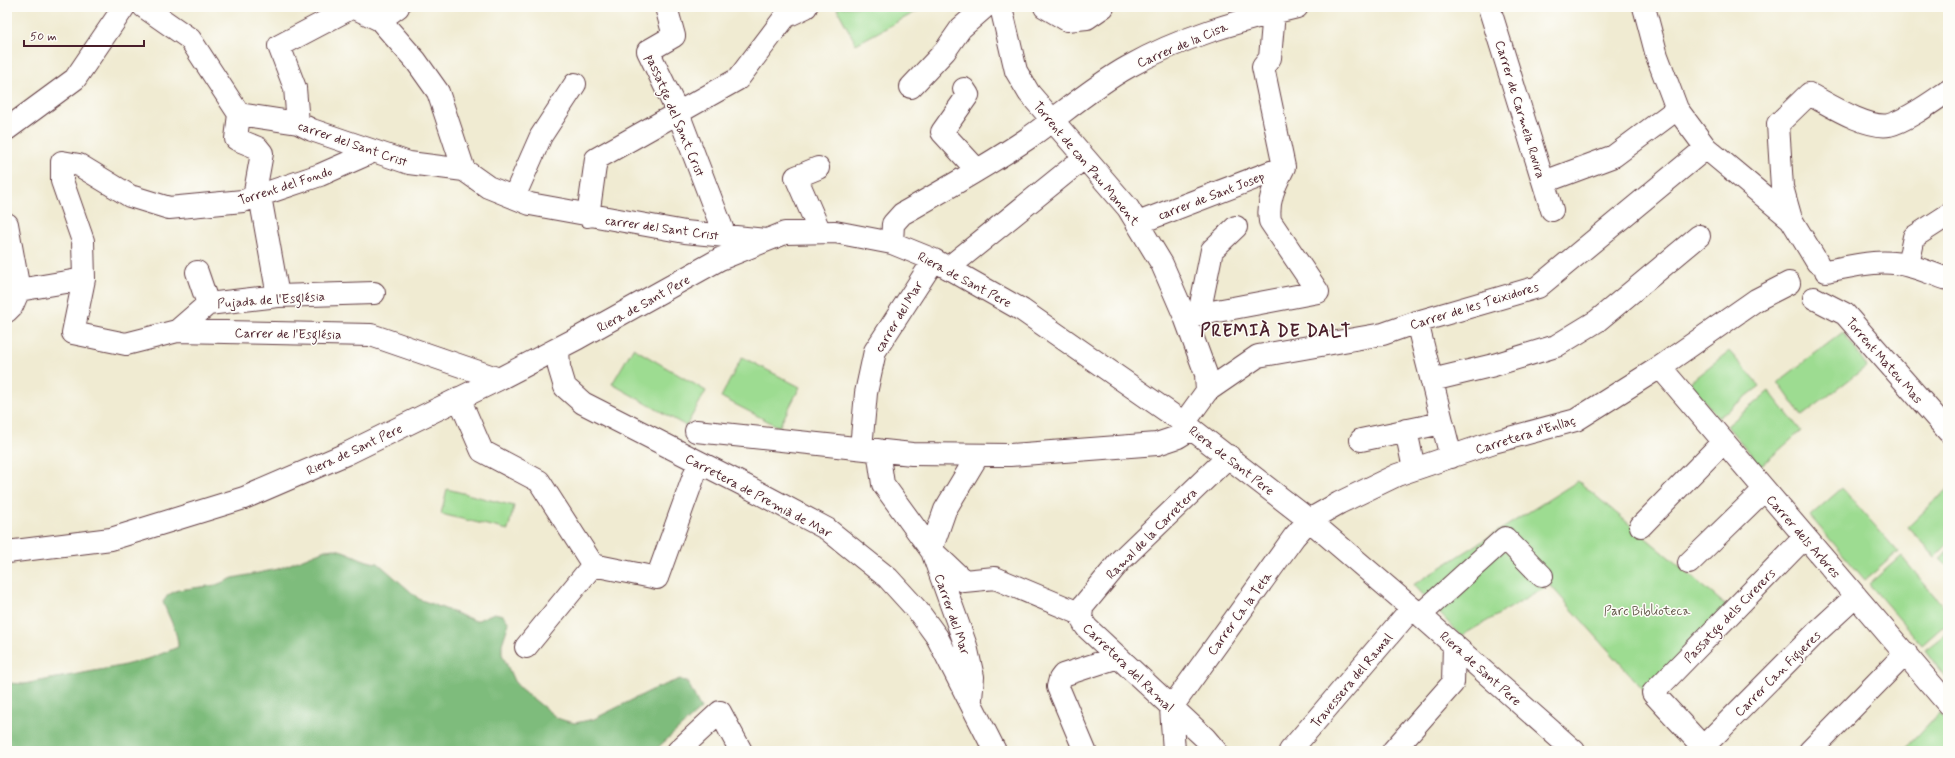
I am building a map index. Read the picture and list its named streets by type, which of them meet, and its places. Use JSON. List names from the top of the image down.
{
  "streets": {
    "street": [
      "Carrer de la Cisa",
      "Carrer de Carmela Rovira",
      "passatge del Sant Crist",
      "carrer del Sant Crist",
      "Torrent de can Pau Manent",
      "Torrent del Fondo",
      "carrer de Sant Josep",
      "Riera de Sant Pere",
      "Pujada de l'Església",
      "Carrer de les Teixidores",
      "carrer del Mar",
      "Carrer de l'Església",
      "Torrent Mateu Mas",
      "Carretera d'Enllaç",
      "Carretera de Premià de Mar",
      "Ramal de la Carretera",
      "Carrer dels Arbres",
      "Carrer Ca la Teta",
      "Carrer del Mar",
      "Passatge dels Cirerers",
      "Carretera del Ramal",
      "Carrer Can Figueres",
      "Travessera del Ramal"
    ]
  },
  "crossings": [
    ["Carrer de la Cisa", "Torrent de can Pau Manent"],
    ["Carrer de la Cisa", "Riera de Sant Pere"],
    ["passatge del Sant Crist", "carrer del Sant Crist"],
    ["carrer del Sant Crist", "Torrent del Fondo"],
    ["carrer del Sant Crist", "Riera de Sant Pere"],
    ["Torrent de can Pau Manent", "carrer de Sant Josep"],
    ["Torrent de can Pau Manent", "Carrer de les Teixidores"],
    ["Torrent del Fondo", "Carrer de l'Església"],
    ["Riera de Sant Pere", "carrer del Mar"],
    ["Riera de Sant Pere", "Carrer de l'Església"],
    ["Riera de Sant Pere", "Carretera d'Enllaç"],
    ["Riera de Sant Pere", "Carretera de Premià de Mar"],
    ["Riera de Sant Pere", "Ramal de la Carretera"],
    ["Riera de Sant Pere", "Carrer Ca la Teta"],
    ["Riera de Sant Pere", "Travessera del Ramal"],
    ["Pujada de l'Església", "Carrer de l'Església"],
    ["carrer del Mar", "Carrer del Mar"],
    ["carrer del Mar", "Carretera del Ramal"],
    ["Torrent Mateu Mas", "Carretera d'Enllaç"],
    ["Carretera d'Enllaç", "Carrer dels Arbres"],
    ["Carretera d'Enllaç", "Carrer Ca la Teta"],
    ["Carretera de Premià de Mar", "Carrer del Mar"],
    ["Ramal de la Carretera", "Carretera del Ramal"],
    ["Carrer dels Arbres", "Passatge dels Cirerers"],
    ["Carrer dels Arbres", "Carrer Can Figueres"],
    ["Carrer Ca la Teta", "Carretera del Ramal"],
    ["Carrer del Mar", "Carretera del Ramal"],
    ["Passatge dels Cirerers", "Carrer Can Figueres"]
  ],
  "districts": ["PREMIÀ DE DALT"],
  "parks": ["Parc Biblioteca"],
  "scale_bar": "50 m"
}
